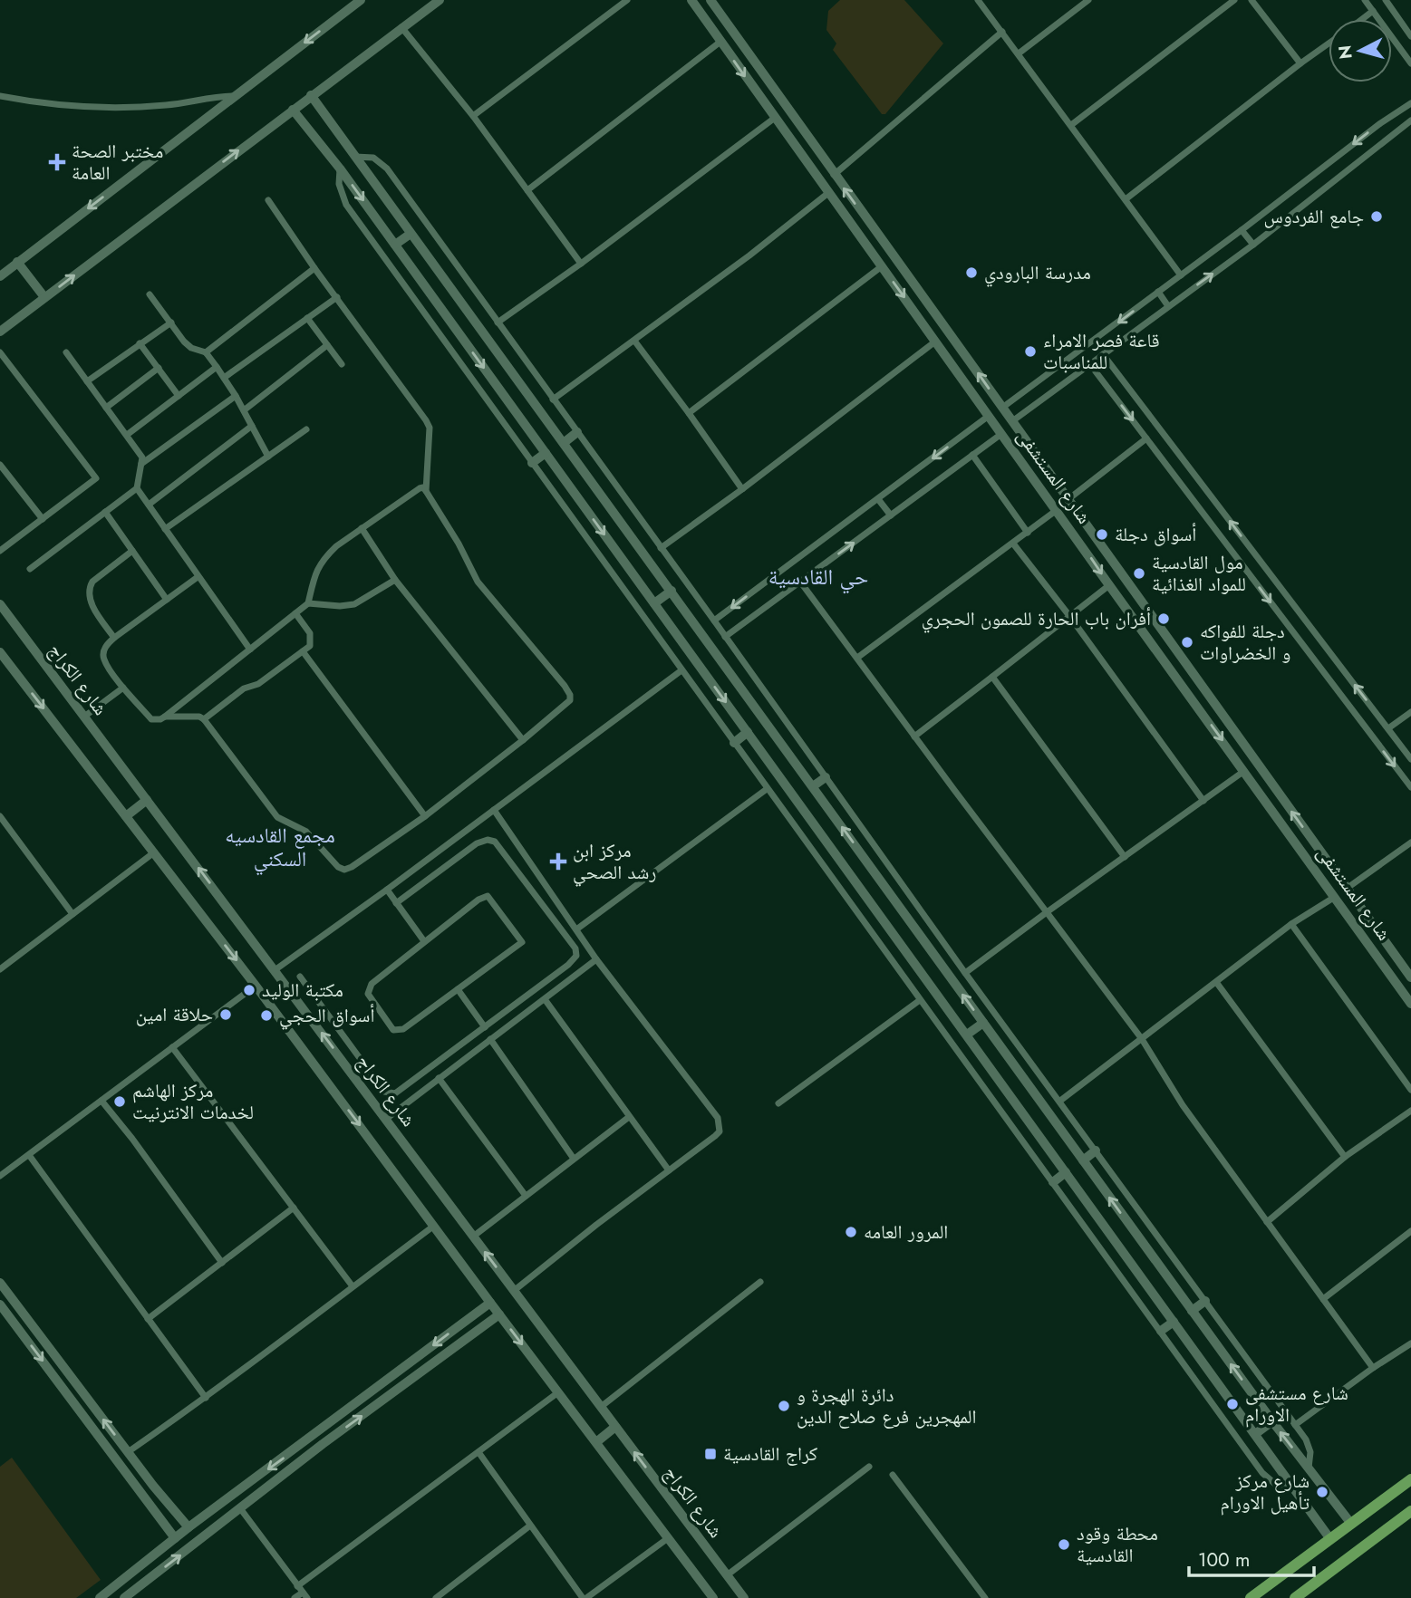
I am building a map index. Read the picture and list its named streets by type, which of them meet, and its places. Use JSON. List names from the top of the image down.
{
  "streets": {
    "street": ["شارع المستشفى", "شارع الكراج"]
  },
  "districts": ["حي القادسية", "مجمع القادسيه السكني"],
  "places": {
    "health": ["مختبر الصحة العامة", "مركز ابن رشد الصحي"],
    "other": [
      "جامع الفردوس",
      "مدرسة البارودي",
      "قاعة فصر الامراء للمناسبات",
      "أسواق دجلة",
      "مول القادسية للمواد الغذائية",
      "أفران باب الحارة للصمون الحجري",
      "دجلة للفواكه و الخضراوات",
      "مكتبة الوليد",
      "حلاقة امين",
      "أسواق الحجي",
      "مركز الهاشم لخدمات الانترنيت",
      "المرور العامه",
      "شارع مستشفى الاورام",
      "دائرة الهجرة و المهجرين فرع صلاح الدين",
      "شارع مركز تأهيل الاورام",
      "محطة وقود القادسية"
    ],
    "transit": ["كراج القادسية"]
  },
  "scale_bar": "100 m",
  "north": "left"
}
